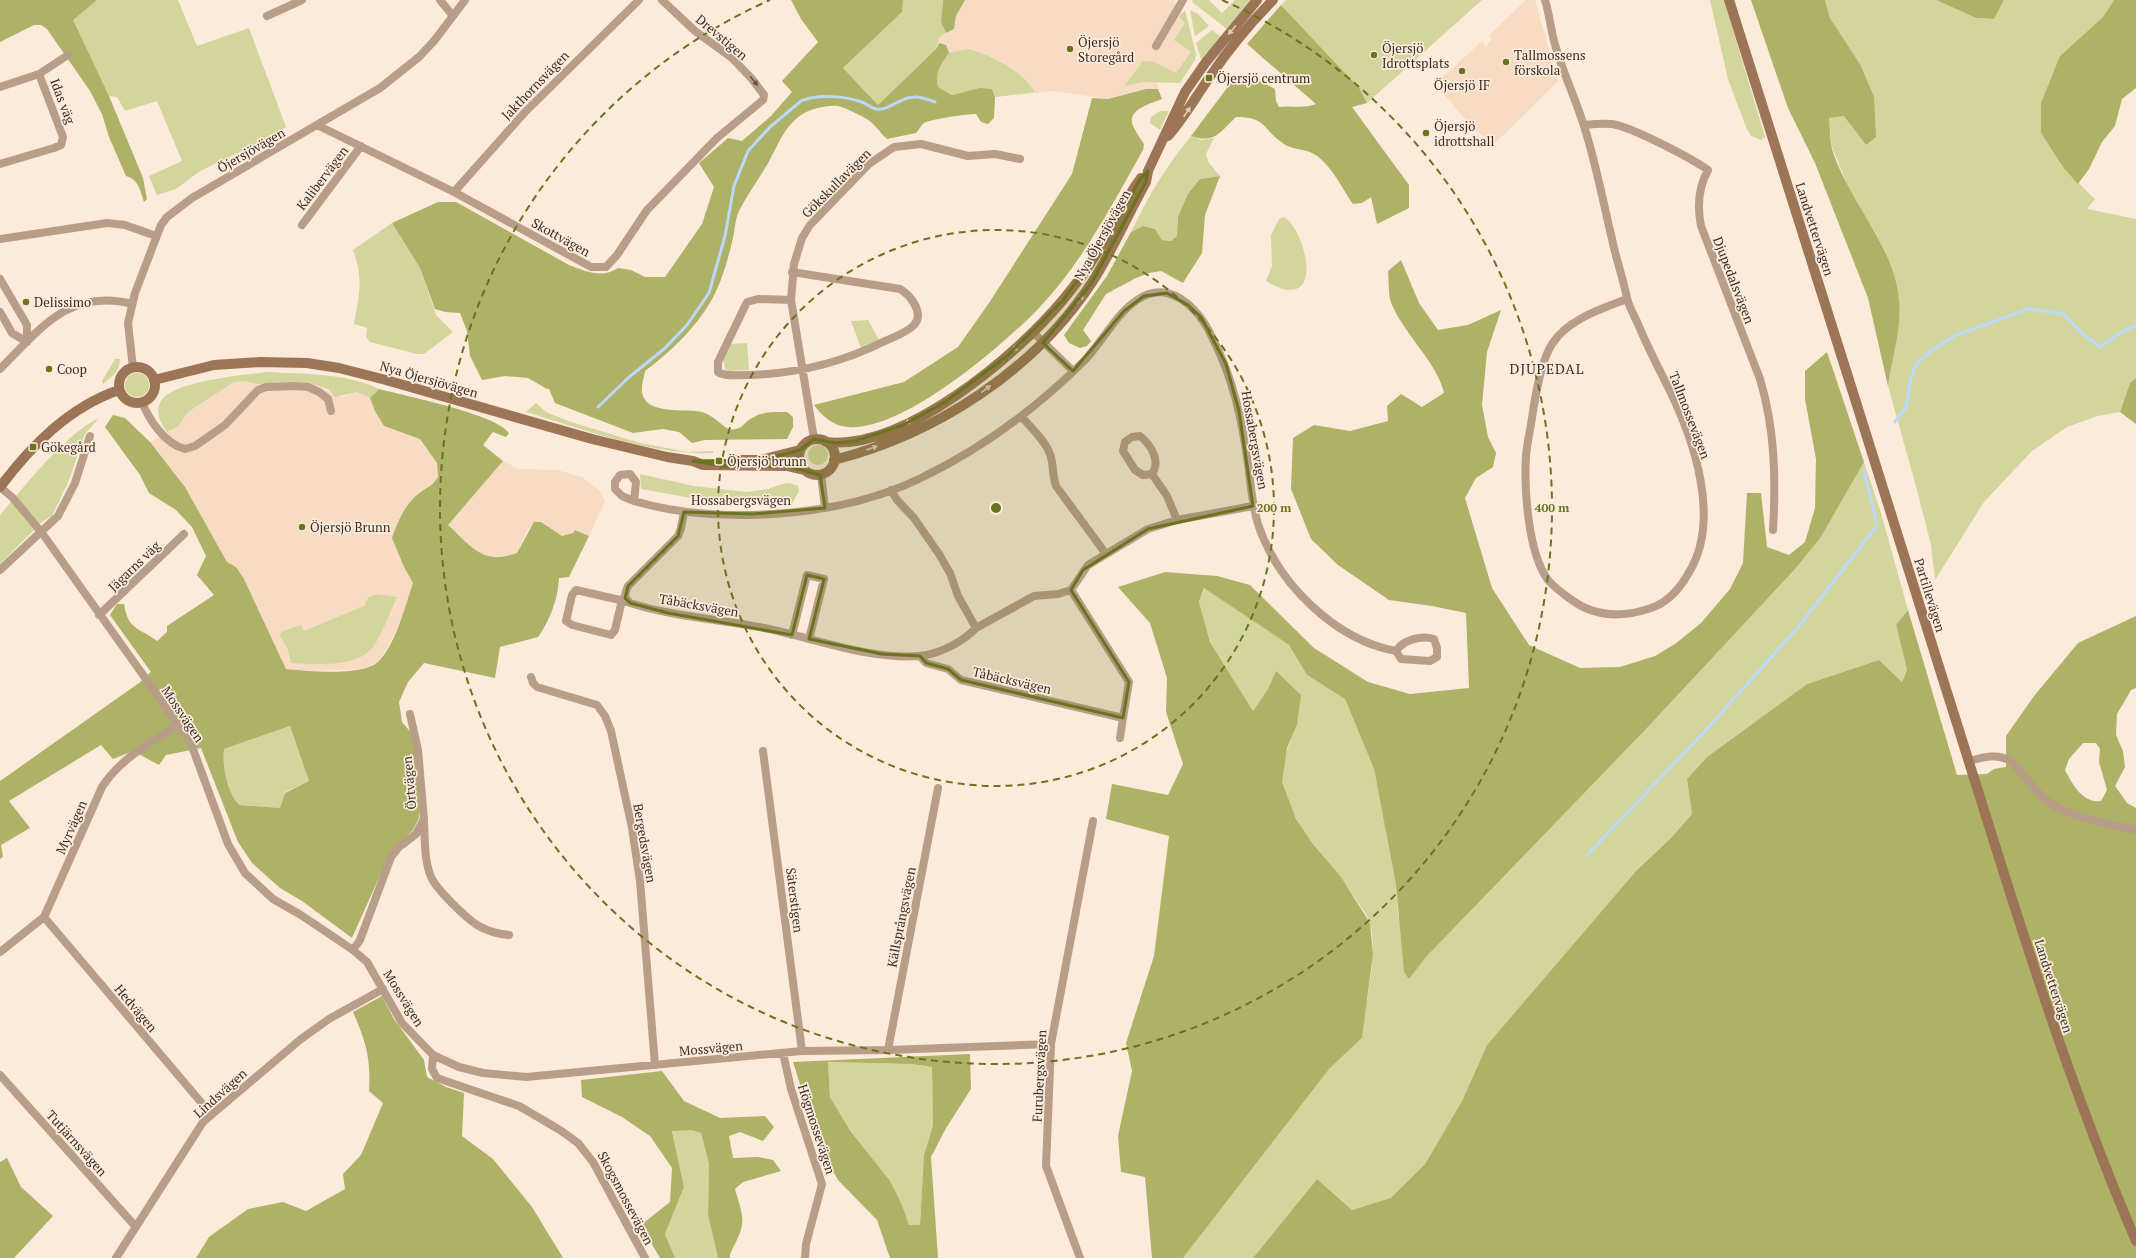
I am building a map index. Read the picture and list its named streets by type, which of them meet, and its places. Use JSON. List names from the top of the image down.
{
  "streets": {
    "street": [
      "Drevstigen",
      "Jakthornsvägen",
      "Idas väg",
      "Öjersjövägen",
      "Kalibervägen",
      "Gökskullavägen",
      "Landvettervägen",
      "Nya Öjersjövägen",
      "Skottvägen",
      "Djupedalsvägen",
      "Tallmossevägen",
      "Hossabergsvägen",
      "Jägarns väg",
      "Partillevägen",
      "Tåbäcksvägen",
      "Mossvägen",
      "Örtvägen",
      "Myrvägen",
      "Bergedsvägen",
      "Säterstigen",
      "Källsprångsvägen",
      "Hedvägen",
      "Furubergsvägen",
      "Lindsvägen",
      "Högmossevägen",
      "Tutjärnsvägen",
      "Skogsmossevägen"
    ]
  },
  "crossings": [
    ["Drevstigen", "Skottvägen"],
    ["Jakthornsvägen", "Skottvägen"],
    ["Öjersjövägen", "Nya Öjersjövägen"],
    ["Öjersjövägen", "Skottvägen"],
    ["Kalibervägen", "Skottvägen"],
    ["Gökskullavägen", "Nya Öjersjövägen"],
    ["Landvettervägen", "Partillevägen"],
    ["Djupedalsvägen", "Tallmossevägen"],
    ["Hossabergsvägen", "Tåbäcksvägen"],
    ["Jägarns väg", "Mossvägen"],
    ["Mossvägen", "Örtvägen"],
    ["Mossvägen", "Myrvägen"],
    ["Mossvägen", "Bergedsvägen"],
    ["Mossvägen", "Säterstigen"],
    ["Mossvägen", "Källsprångsvägen"],
    ["Mossvägen", "Furubergsvägen"],
    ["Mossvägen", "Lindsvägen"],
    ["Mossvägen", "Högmossevägen"],
    ["Mossvägen", "Skogsmossevägen"],
    ["Myrvägen", "Hedvägen"],
    ["Hedvägen", "Lindsvägen"],
    ["Lindsvägen", "Tutjärnsvägen"]
  ],
  "one_way": ["Drevstigen"],
  "districts": ["DJUPEDAL"],
  "places": {
    "other": [
      "Öjersjö Storegård",
      "Öjersjö Idrottsplats",
      "Tallmossens förskola",
      "Öjersjö IF",
      "Öjersjö idrottshall",
      "Delissimo",
      "Coop",
      "Öjersjö Brunn"
    ],
    "transit": ["Öjersjö centrum", "Gökegård", "Öjersjö brunn"]
  },
  "rings": ["200 m", "400 m"]
}
